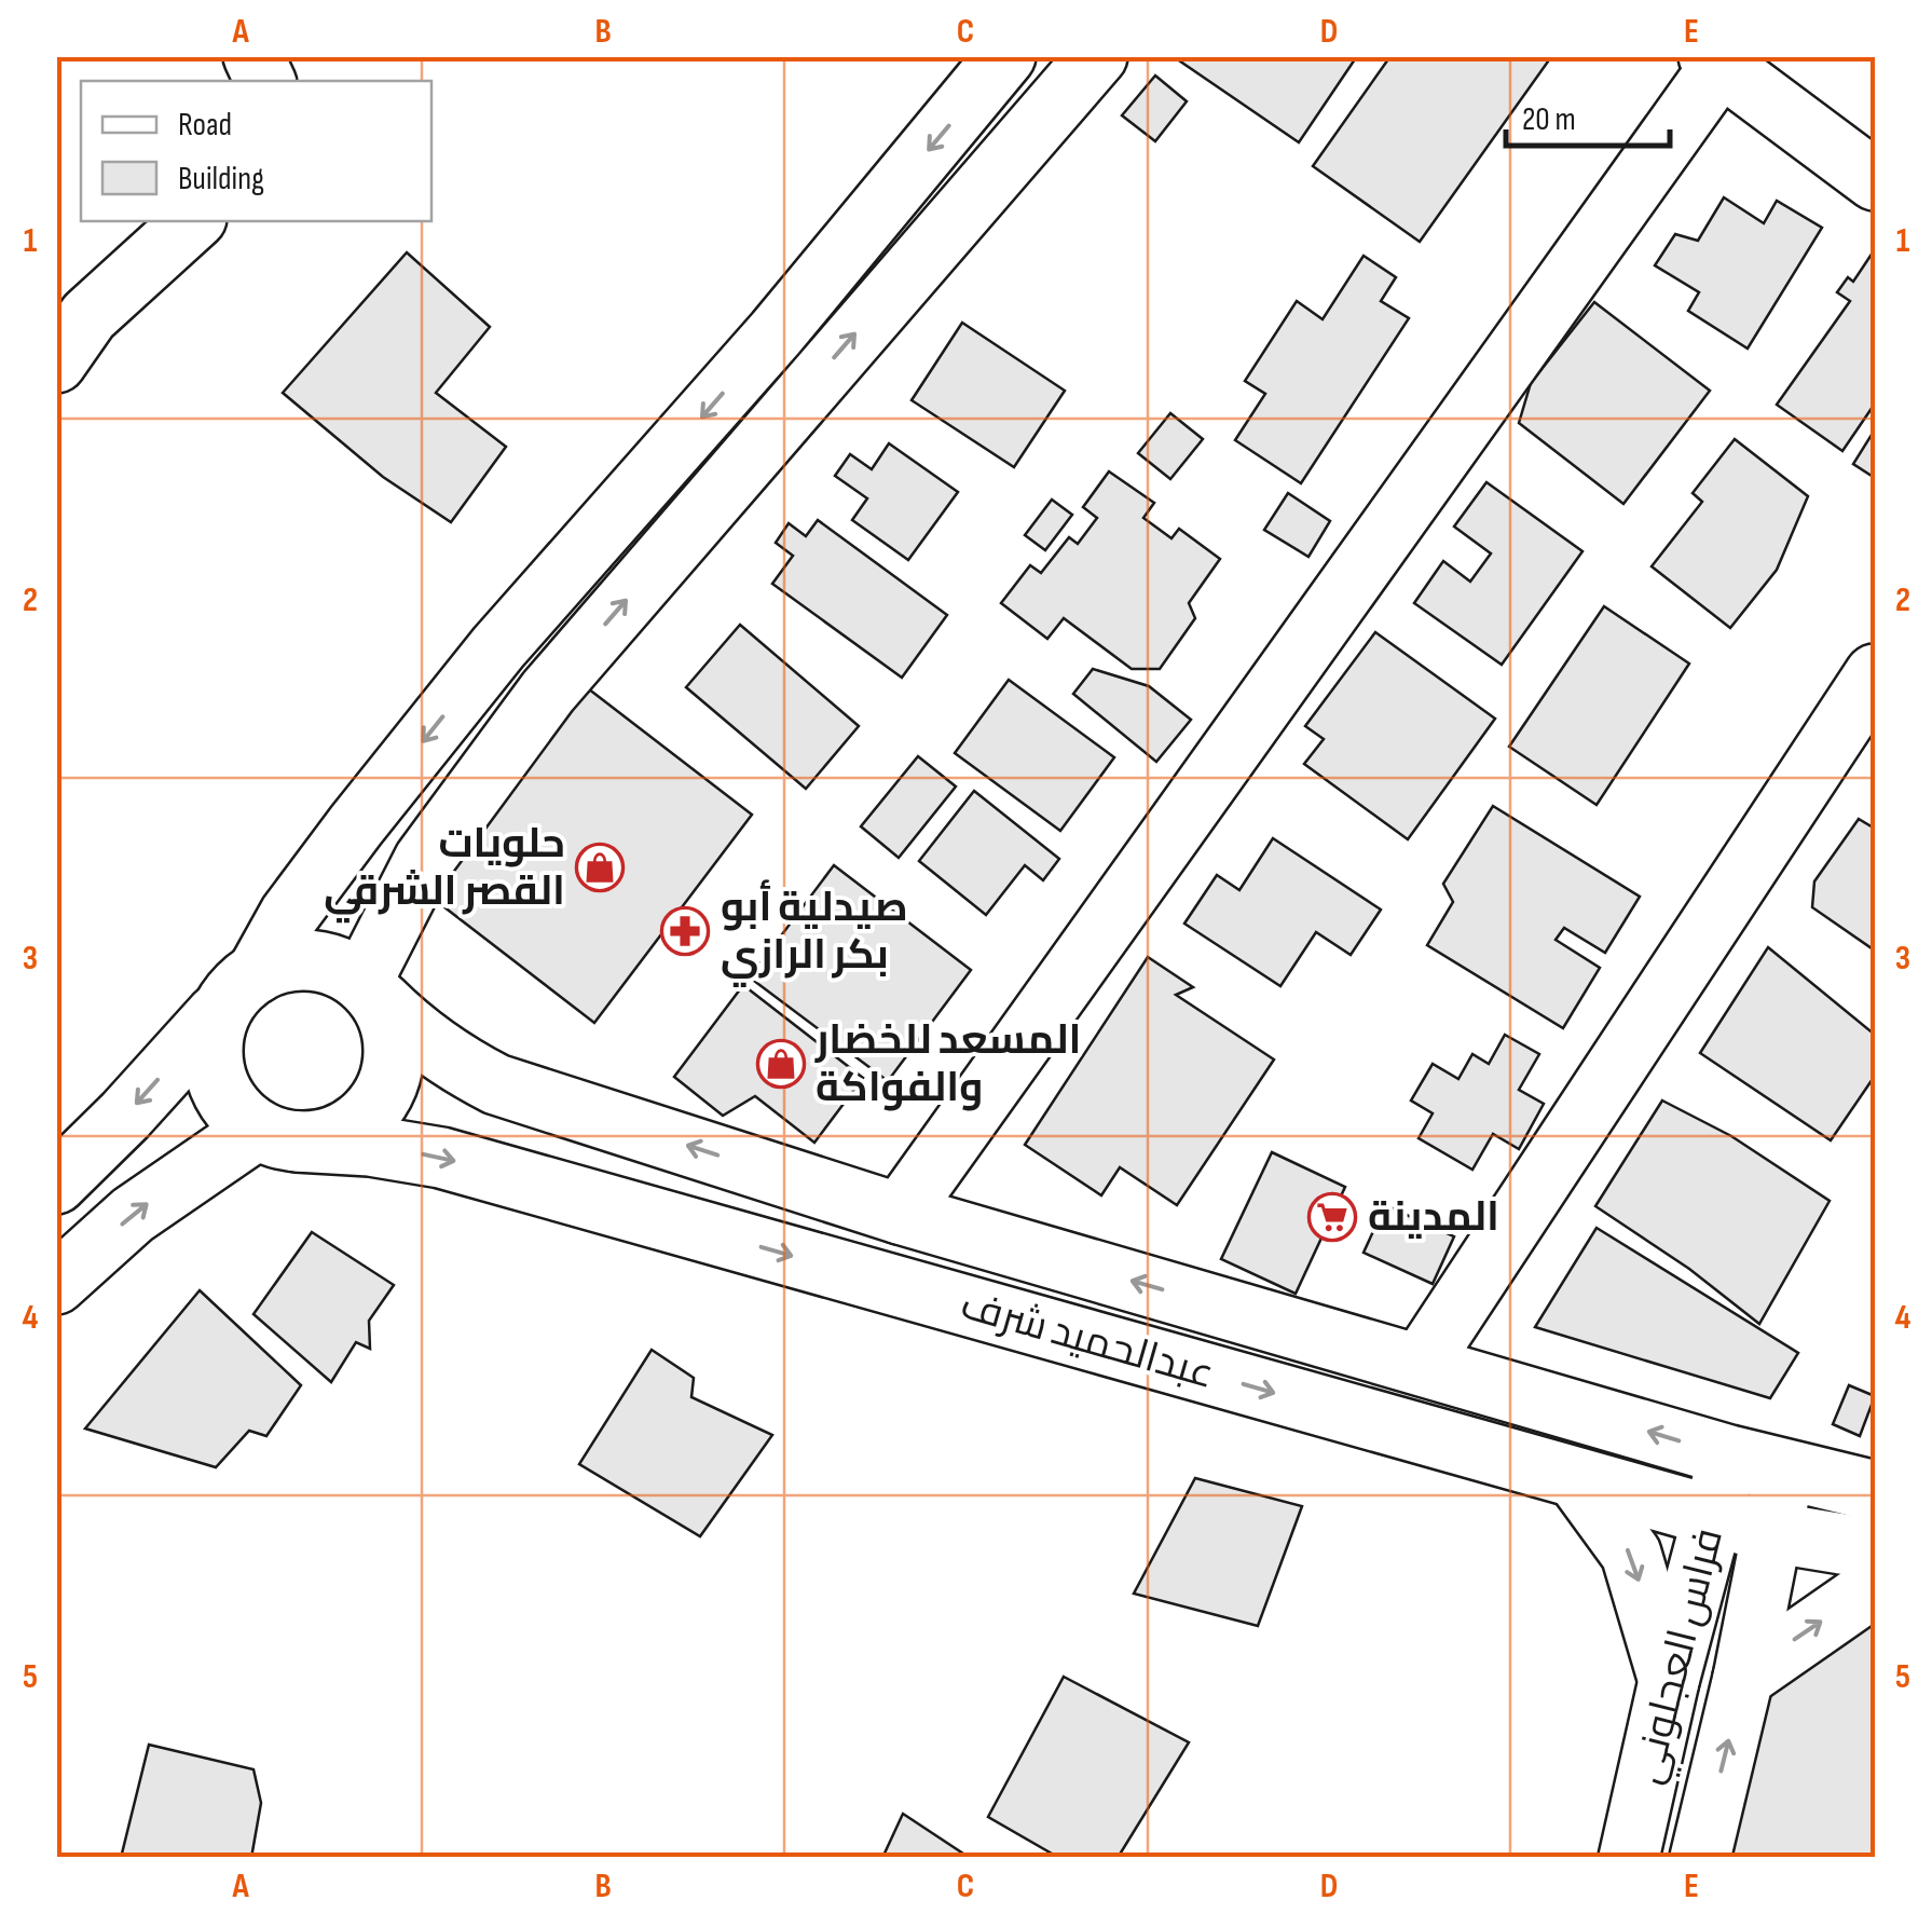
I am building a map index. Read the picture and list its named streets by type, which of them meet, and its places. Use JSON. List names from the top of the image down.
{
  "streets": {
    "main road": ["عبدالحميد شرف", "فراس العجلوني"]
  },
  "crossings": [
    ["عبدالحميد شرف", "فراس العجلوني"]
  ],
  "places": {
    "shop": ["حلويات القصر الشرقي", "المسعد للخضار والفواكة"],
    "pharmacy": ["صيدلية أبو بكر الرازي"],
    "supermarket": ["المدينة"]
  },
  "legend": ["Road", "Building"],
  "scale_bar": "20 m",
  "grid": {
    "columns": [
      "A",
      "B",
      "C",
      "D",
      "E"
    ],
    "rows": [
      "1",
      "2",
      "3",
      "4",
      "5"
    ]
  }
}
